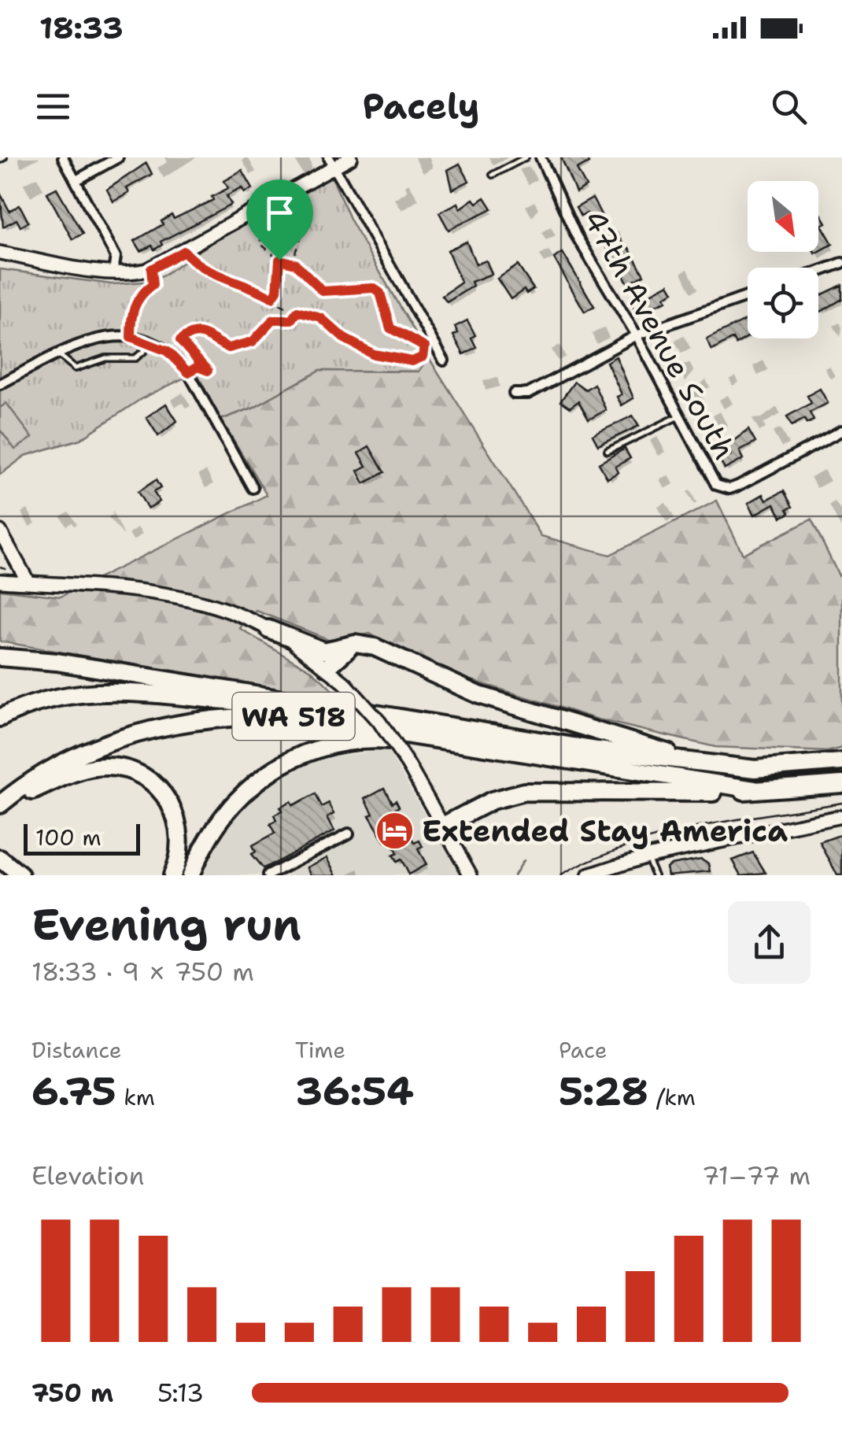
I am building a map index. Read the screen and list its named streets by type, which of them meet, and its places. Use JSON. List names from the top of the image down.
{
  "streets": {
    "highway": ["WA 518"],
    "street": ["47th Avenue South"]
  },
  "places": {
    "hotel": ["Extended Stay America"]
  },
  "scale_bar": "100 m",
  "north": "bottom right",
  "page": {
    "status": "18:33",
    "header": "Pacely",
    "scale": "100 m",
    "heading": ["Evening run", "18:33 · 9 × 750 m"],
    "stats": [
      ["Distance", "6.75 km"],
      ["Time", "36:54"],
      ["Pace", "5:28 /km"]
    ],
    "chart": ["Elevation", "71–77 m"],
    "list": [
      {
        "name": "750 m",
        "note": "5:13"
      }
    ]
  }
}
